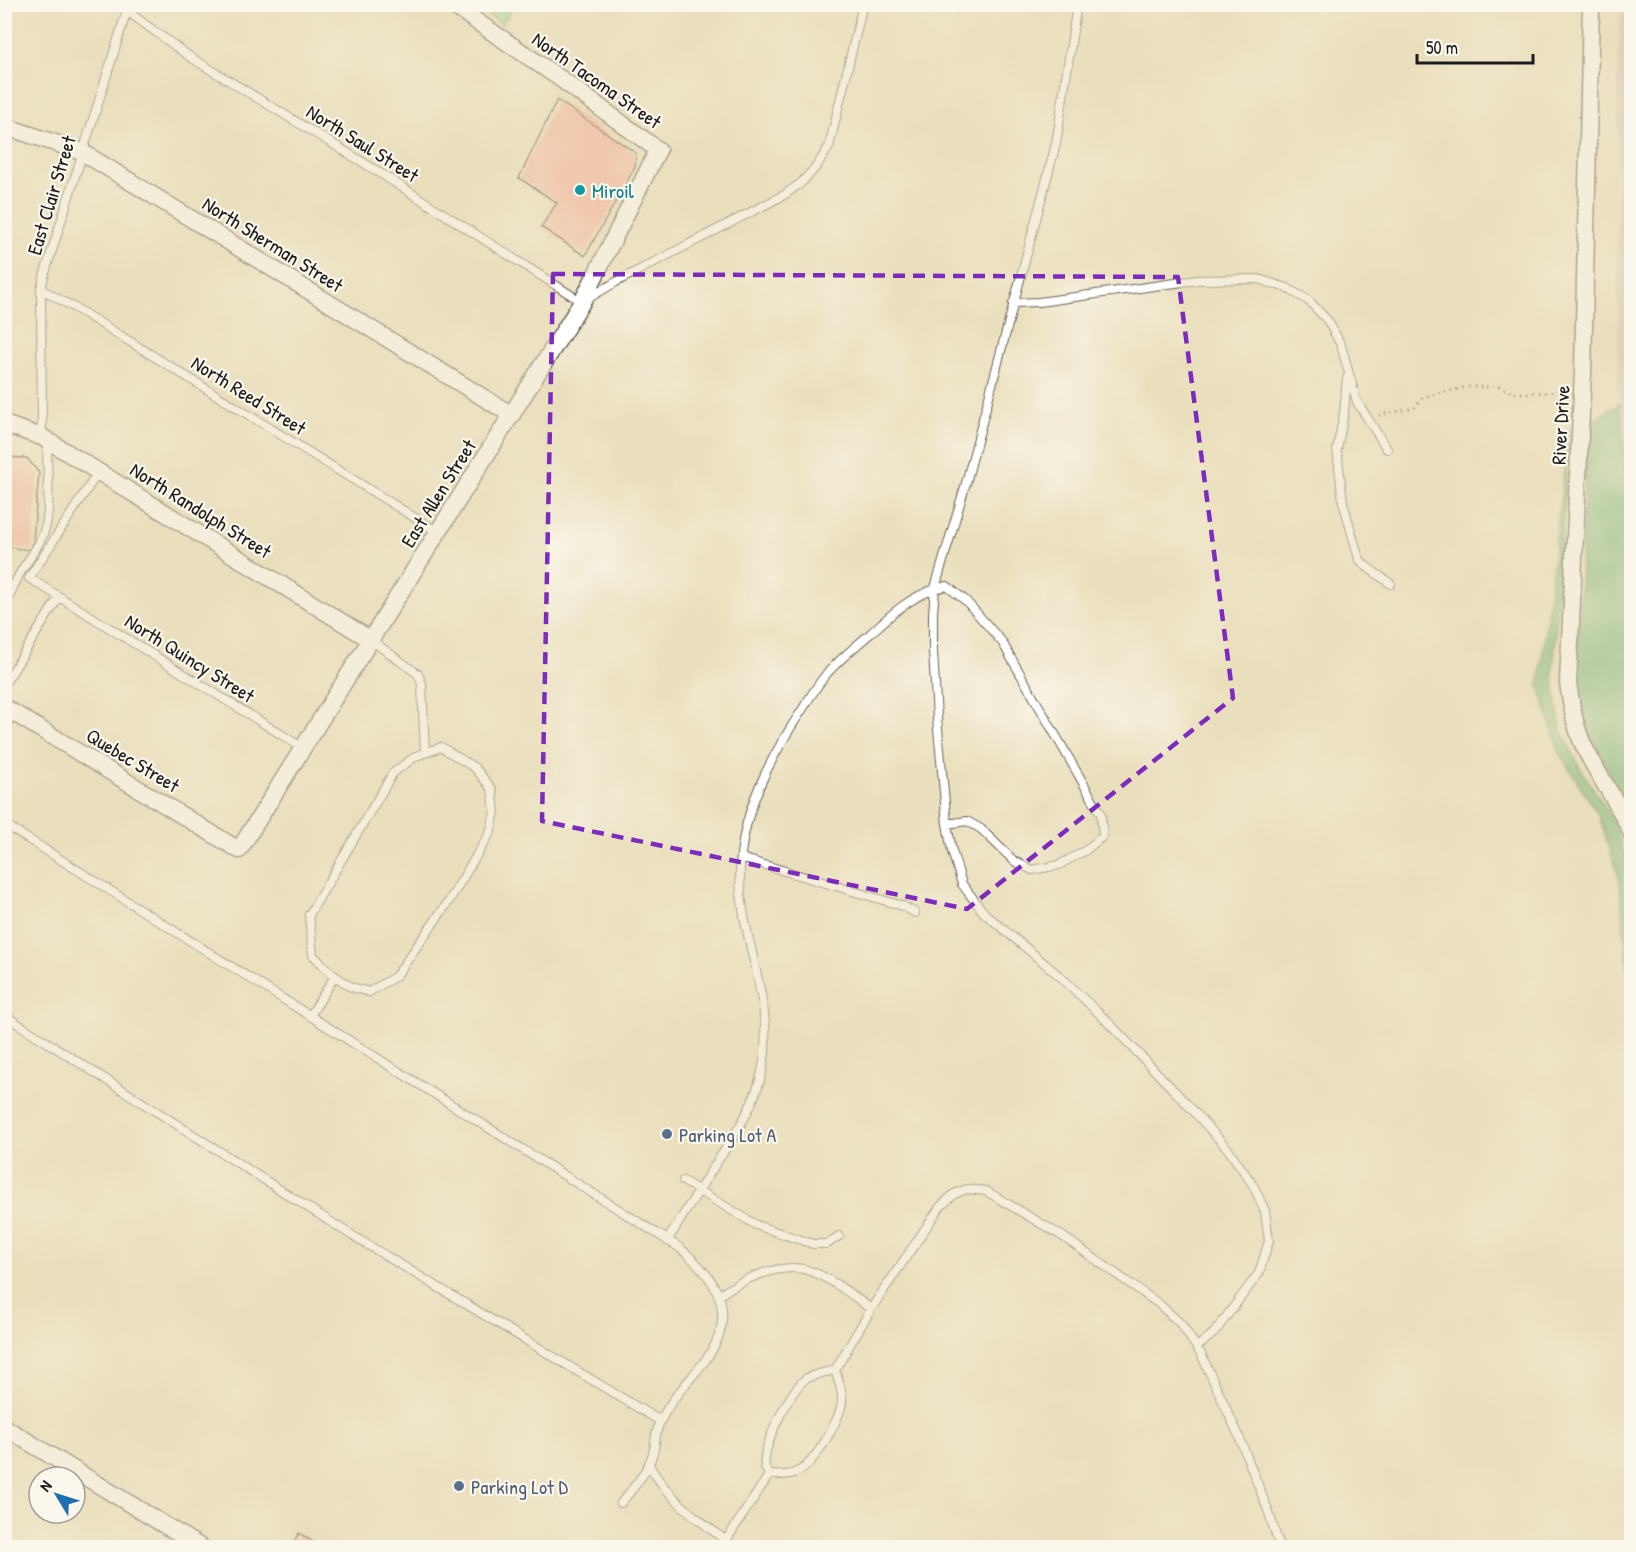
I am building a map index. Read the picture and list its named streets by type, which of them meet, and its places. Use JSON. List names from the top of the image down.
{
  "streets": {
    "street": [
      "North Tacoma Street",
      "North Sherman Street",
      "River Drive",
      "East Allen Street",
      "North Randolph Street",
      "Quebec Street"
    ],
    "lane": [
      "North Saul Street",
      "East Clair Street",
      "North Reed Street",
      "North Quincy Street"
    ]
  },
  "crossings": [
    ["North Tacoma Street", "East Allen Street"],
    ["North Saul Street", "East Clair Street"],
    ["North Saul Street", "East Allen Street"],
    ["East Clair Street", "North Sherman Street"],
    ["East Clair Street", "North Reed Street"],
    ["East Clair Street", "North Randolph Street"],
    ["North Sherman Street", "East Allen Street"],
    ["North Reed Street", "East Allen Street"],
    ["East Allen Street", "North Randolph Street"],
    ["East Allen Street", "North Quincy Street"],
    ["East Allen Street", "Quebec Street"]
  ],
  "places": ["Miroil", "Parking Lot A", "Parking Lot D"],
  "scale_bar": "50 m",
  "north": "top left"
}
